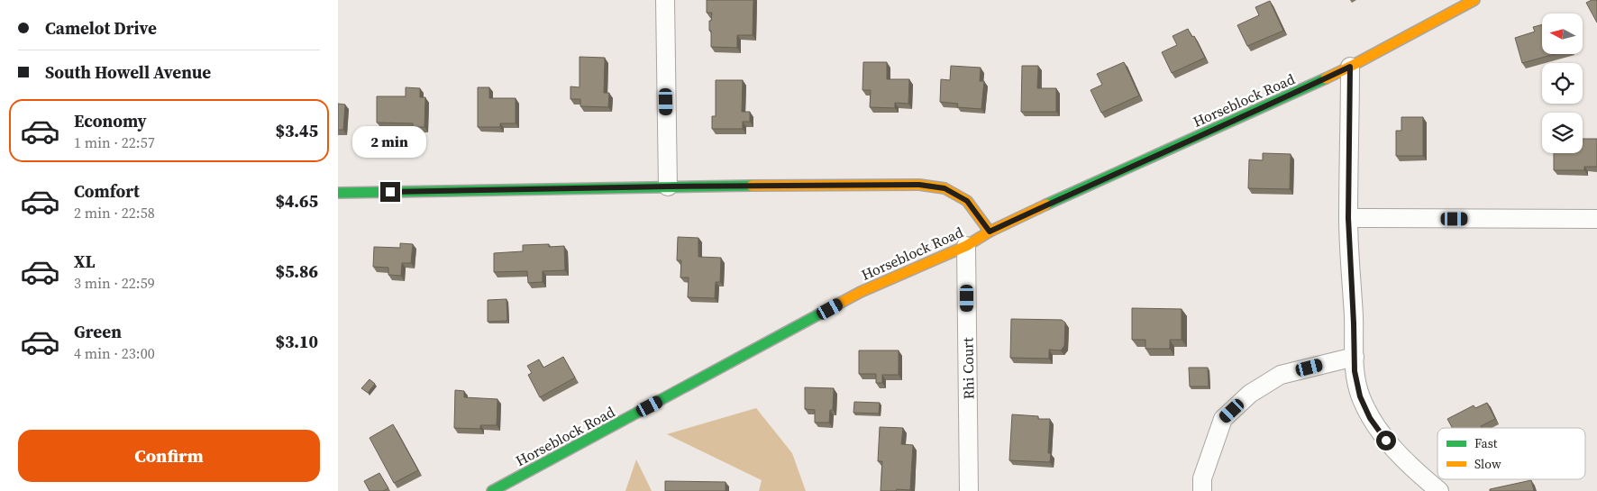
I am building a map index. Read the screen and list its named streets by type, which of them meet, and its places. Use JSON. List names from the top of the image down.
{
  "streets": {
    "street": ["Horseblock Road", "Rhi Court"]
  },
  "crossings": [
    ["Horseblock Road", "Rhi Court"]
  ],
  "legend": ["Fast", "Slow"],
  "north": "left",
  "page": {
    "banner": ["Camelot Drive", "South Howell Avenue"],
    "list": [
      {
        "name": "Economy",
        "note": "1 min · 22:57",
        "value": "$3.45"
      },
      {
        "name": "Comfort",
        "note": "2 min · 22:58",
        "value": "$4.65"
      },
      {
        "name": "XL",
        "note": "3 min · 22:59",
        "value": "$5.86"
      },
      {
        "name": "Green",
        "note": "4 min · 23:00",
        "value": "$3.10"
      }
    ],
    "bubble": "2 min",
    "buttons": "Confirm"
  }
}
